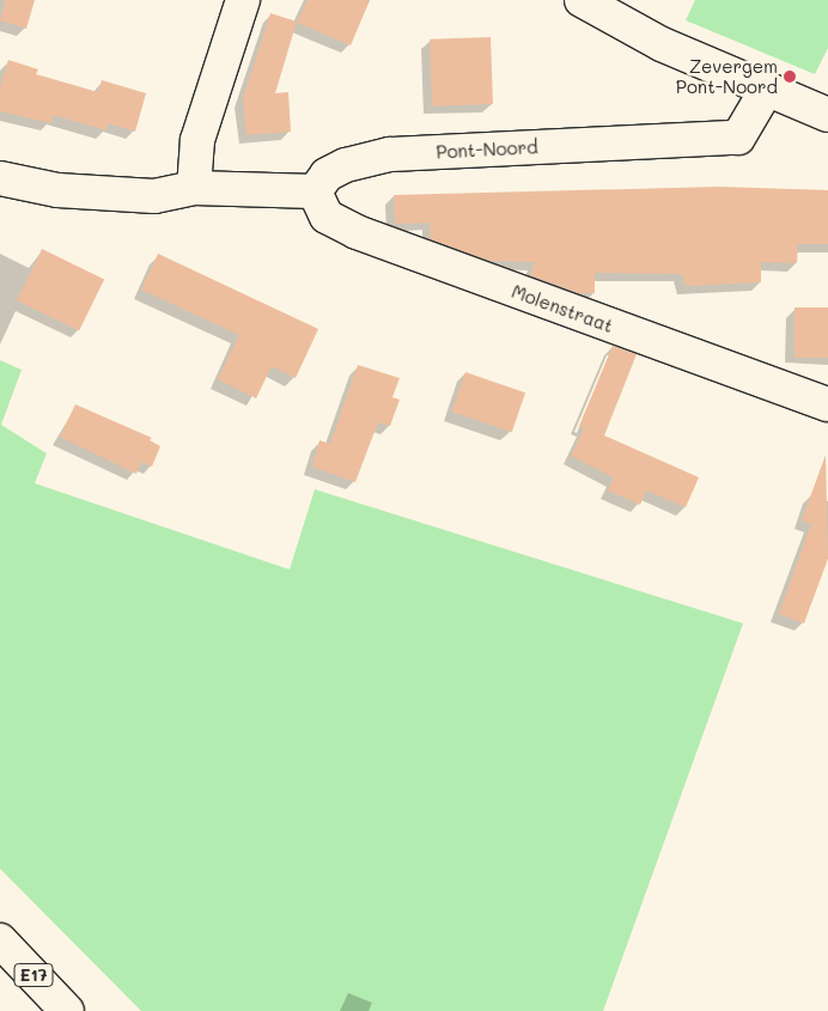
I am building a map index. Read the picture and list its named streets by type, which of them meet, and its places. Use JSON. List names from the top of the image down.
{
  "streets": {
    "main road": ["Pont-Noord", "Molenstraat", "E17"]
  },
  "crossings": [
    ["Pont-Noord", "Molenstraat"]
  ],
  "places": ["Zevergem Pont-Noord"]
}
